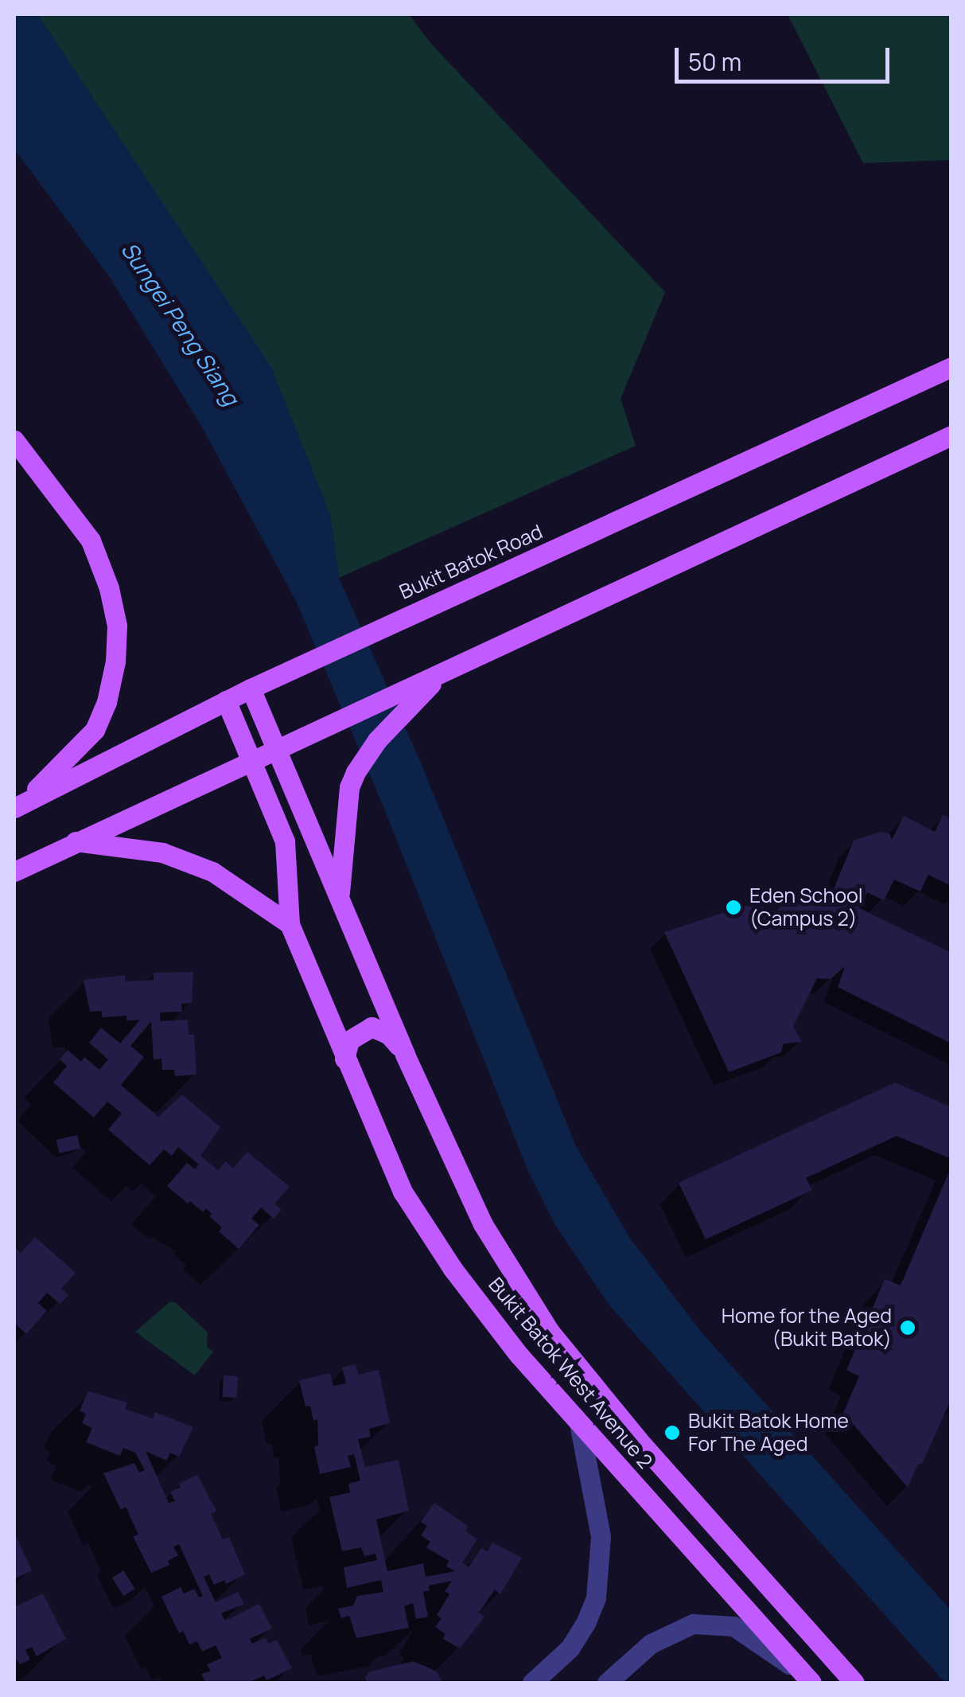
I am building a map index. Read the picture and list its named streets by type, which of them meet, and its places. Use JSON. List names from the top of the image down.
{
  "streets": {
    "main road": ["Bukit Batok Road", "Bukit Batok West Avenue 2"]
  },
  "crossings": [
    ["Bukit Batok Road", "Bukit Batok West Avenue 2"]
  ],
  "water": ["Sungei Peng Siang"],
  "places": ["Eden School (Campus 2)", "Home for the Aged (Bukit Batok)", "Bukit Batok Home For The Aged"],
  "scale_bar": "50 m"
}
